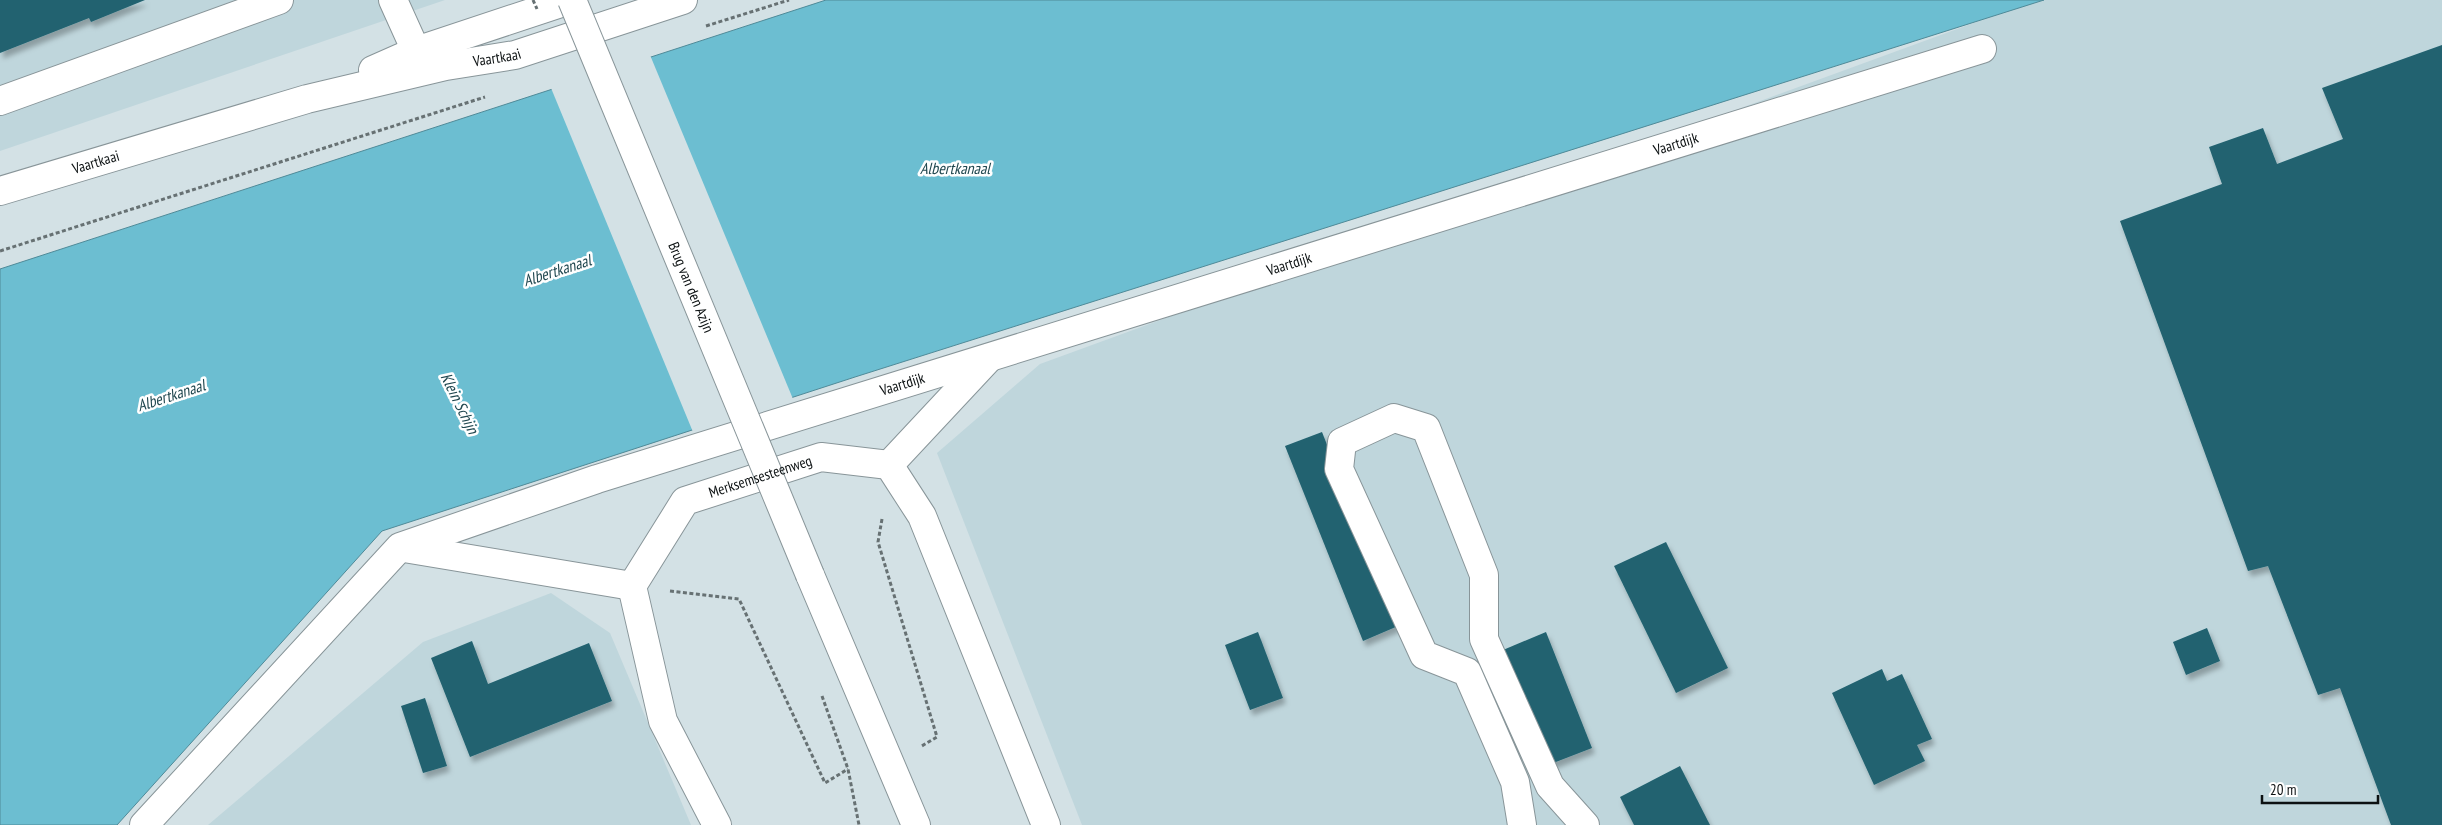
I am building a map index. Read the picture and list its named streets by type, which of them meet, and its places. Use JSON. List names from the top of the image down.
{
  "streets": {
    "street": [
      "Vaartkaai",
      "Vaartdijk",
      "Brug van den Azijn",
      "Merksemsesteenweg"
    ]
  },
  "crossings": [
    ["Vaartkaai", "Brug van den Azijn"]
  ],
  "water": ["Albertkanaal", "Klein Schijn"],
  "scale_bar": "20 m"
}
